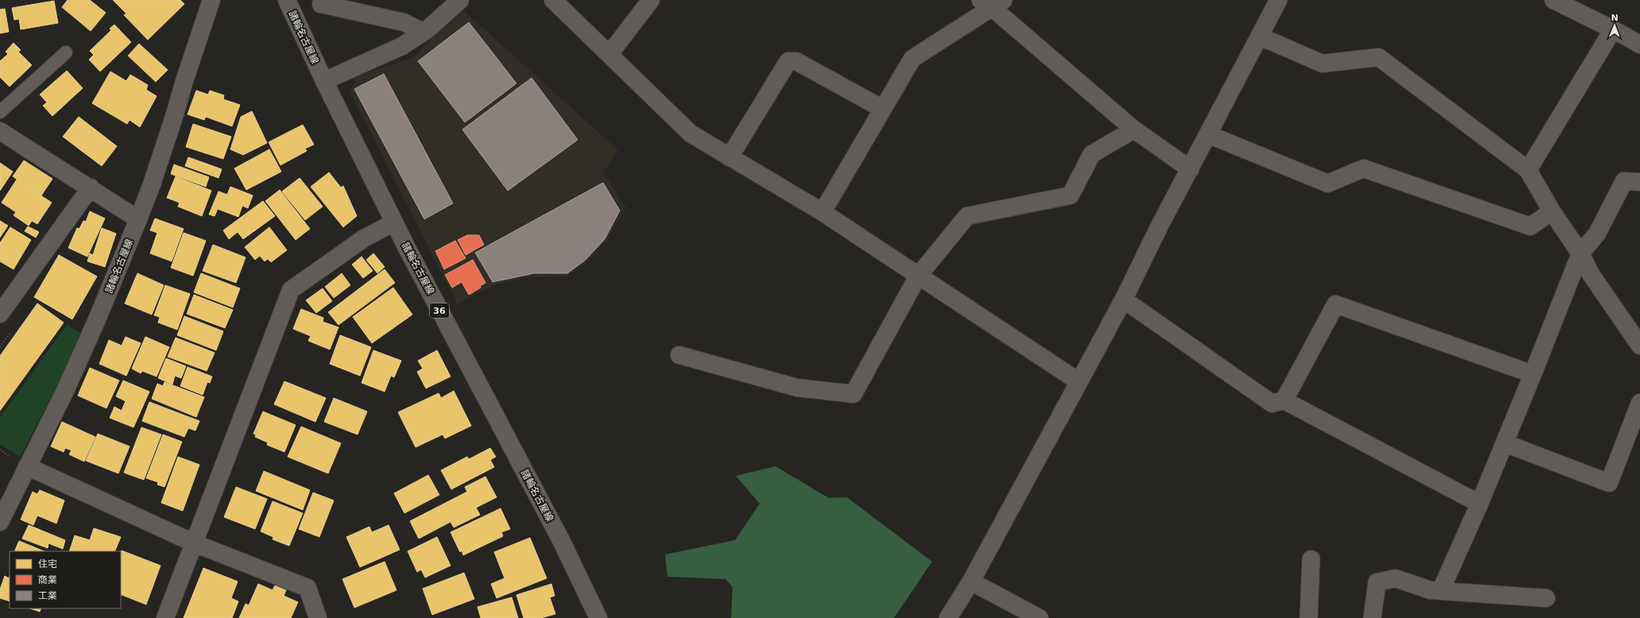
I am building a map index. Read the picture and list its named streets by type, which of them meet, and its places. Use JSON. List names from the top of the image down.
{
  "streets": {
    "main road": ["諸輪名古屋線", "36"]
  },
  "legend": ["住宅", "商業", "工業"],
  "north": "top"
}
